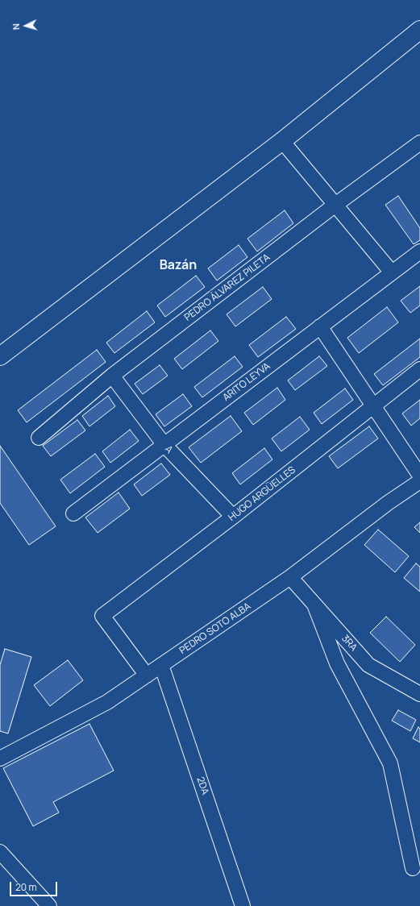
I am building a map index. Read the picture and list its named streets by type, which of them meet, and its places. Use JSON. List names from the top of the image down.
{
  "streets": {
    "street": [
      "PEDRO ÁLVAREZ PILETA",
      "ARITO LEYVA",
      "A",
      "HUGO ARGÜELLES",
      "PEDRO SOTO ALBA",
      "3RA",
      "2DA"
    ]
  },
  "crossings": [
    ["PEDRO ÁLVAREZ PILETA", "A"],
    ["ARITO LEYVA", "A"],
    ["A", "HUGO ARGÜELLES"],
    ["HUGO ARGÜELLES", "PEDRO SOTO ALBA"],
    ["PEDRO SOTO ALBA", "3RA"],
    ["PEDRO SOTO ALBA", "2DA"]
  ],
  "districts": ["Bazán"],
  "scale_bar": "20 m",
  "north": "left"
}
